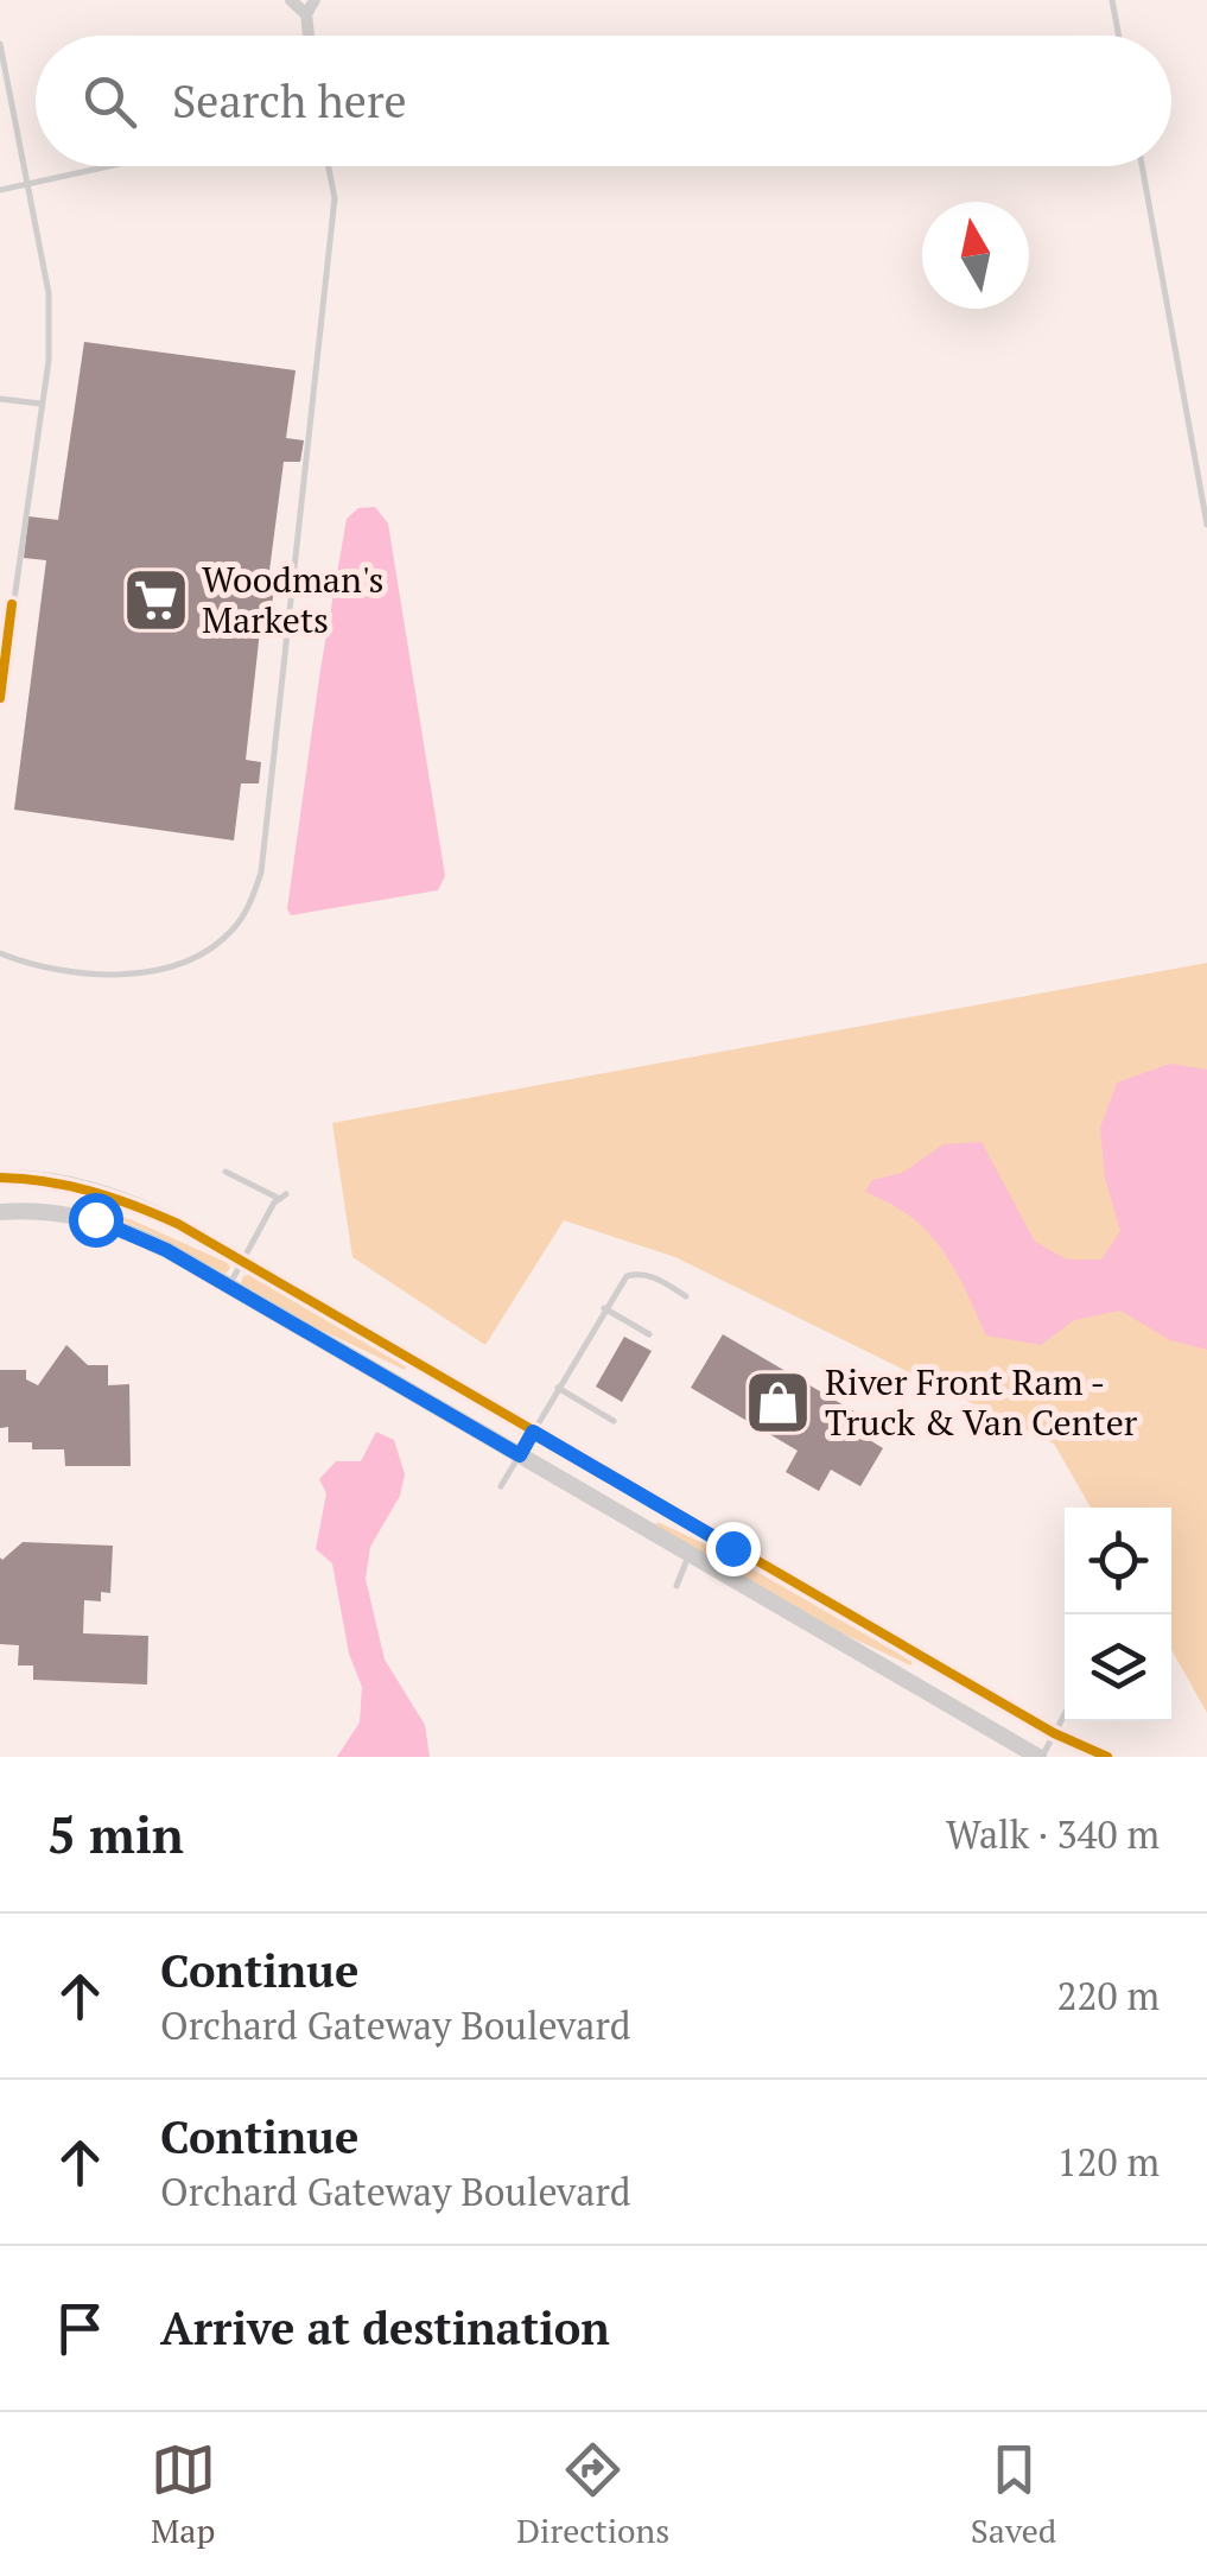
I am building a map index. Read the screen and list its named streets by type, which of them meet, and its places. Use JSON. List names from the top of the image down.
{
  "places": {
    "supermarket": ["Woodman's Markets"],
    "shop": ["River Front Ram - Truck & Van Center"]
  },
  "north": "top",
  "page": {
    "search": "Search here",
    "heading": ["5 min", "Walk · 340 m"],
    "list": [
      ["Continue", "Orchard Gateway Boulevard", "220 m"],
      ["Continue", "Orchard Gateway Boulevard", "120 m"],
      "Arrive at destination"
    ],
    "nav": ["Map", "Directions", "Saved"]
  }
}
